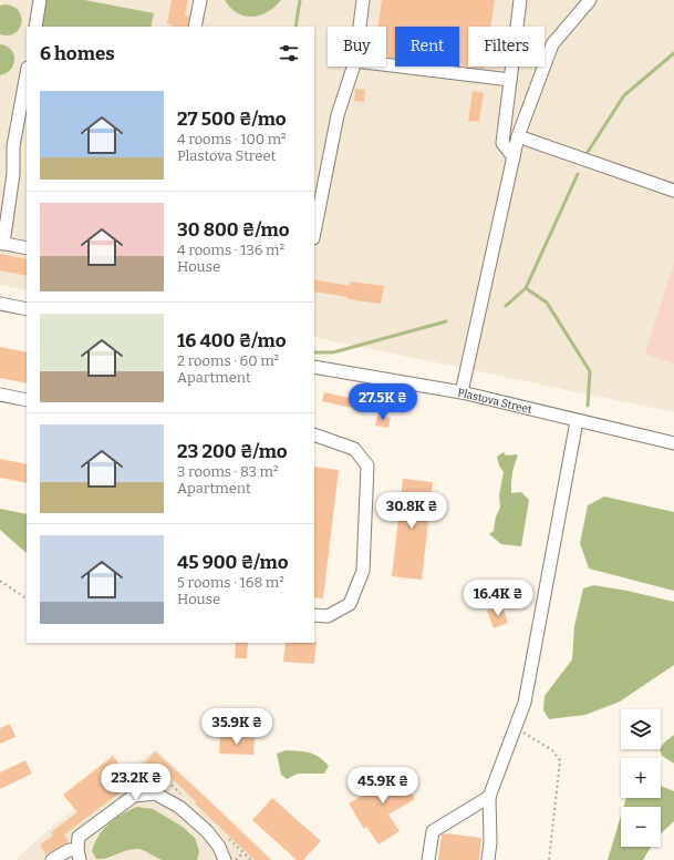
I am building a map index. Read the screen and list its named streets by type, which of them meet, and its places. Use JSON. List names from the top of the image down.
{
  "streets": {
    "street": ["Plastova Street"]
  },
  "page": {
    "chip": ["Buy", "Rent", "Filters"],
    "heading": "6 homes",
    "list": [
      {
        "name": "27 500 ₴/mo",
        "note": "4 rooms · 100 m² · Plastova Street"
      },
      {
        "name": "30 800 ₴/mo",
        "note": "4 rooms · 136 m² · House"
      },
      {
        "name": "16 400 ₴/mo",
        "note": "2 rooms · 60 m² · Apartment"
      },
      {
        "name": "23 200 ₴/mo",
        "note": "3 rooms · 83 m² · Apartment"
      },
      {
        "name": "45 900 ₴/mo",
        "note": "5 rooms · 168 m² · House"
      }
    ],
    "price": [
      "27.5K ₴",
      "30.8K ₴",
      "16.4K ₴",
      "35.9K ₴",
      "23.2K ₴",
      "45.9K ₴"
    ],
    "map_buttons": ["+", "−"]
  }
}
